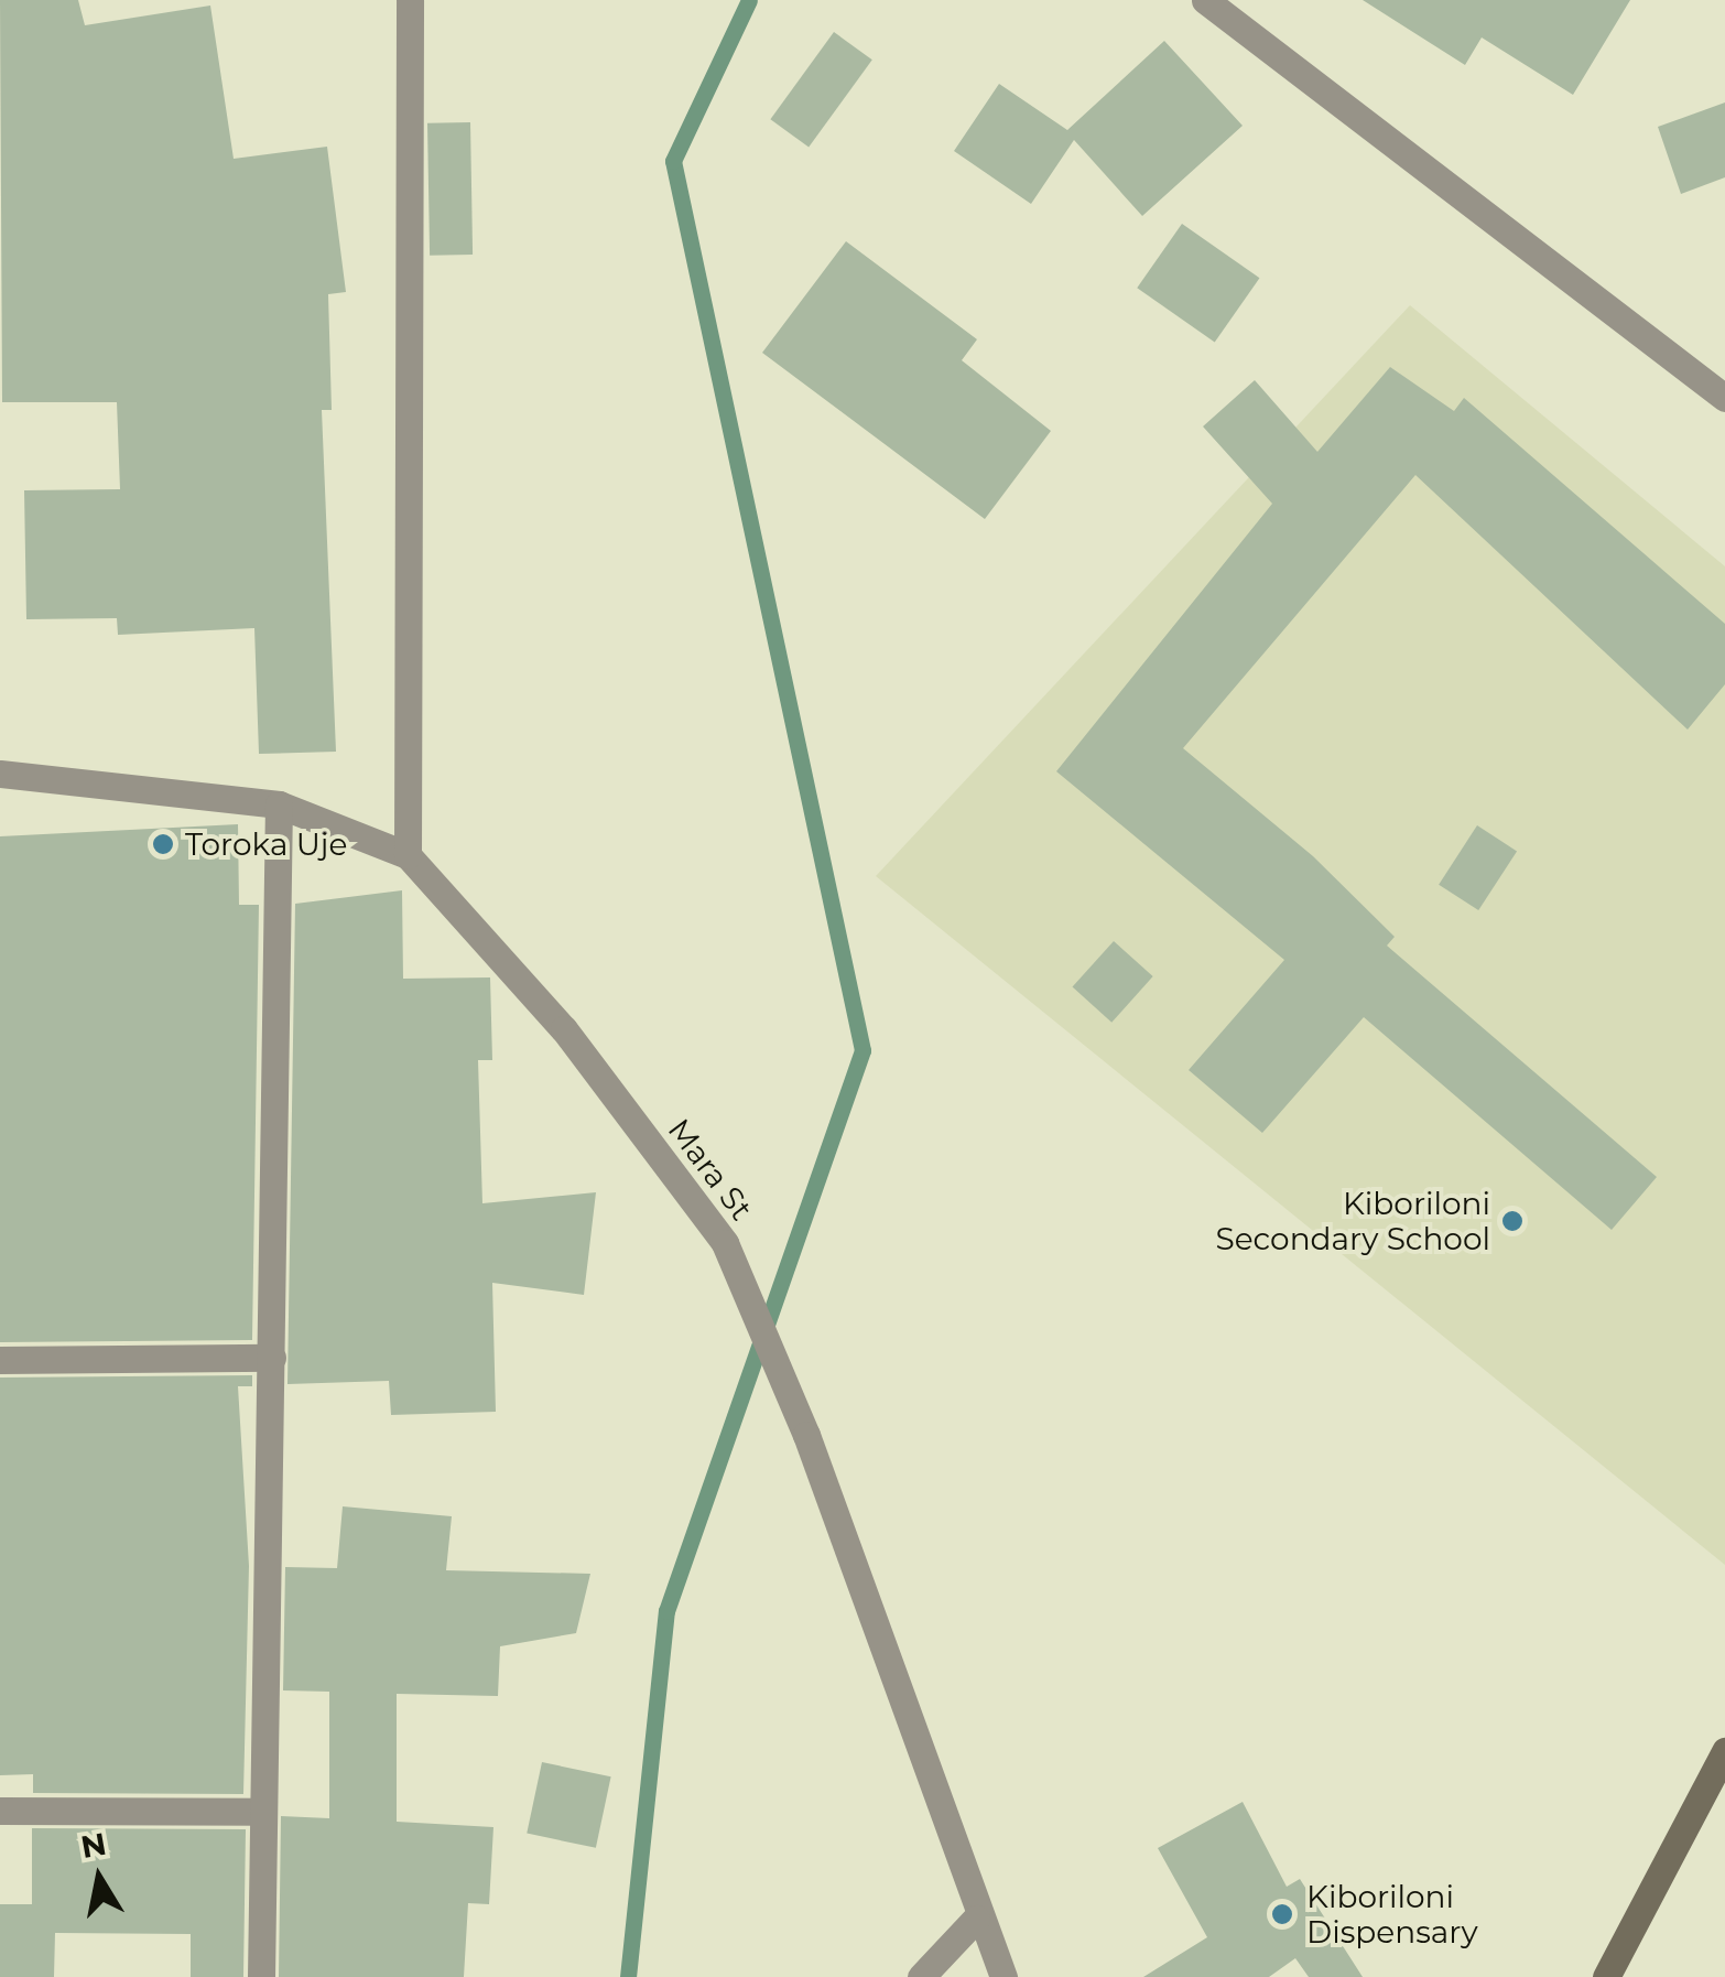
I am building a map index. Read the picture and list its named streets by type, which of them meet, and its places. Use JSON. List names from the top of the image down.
{
  "streets": {
    "street": ["Mara St"]
  },
  "places": ["Toroka Uje", "Kiboriloni Secondary School", "Kiboriloni Dispensary"],
  "north": "top"
}
